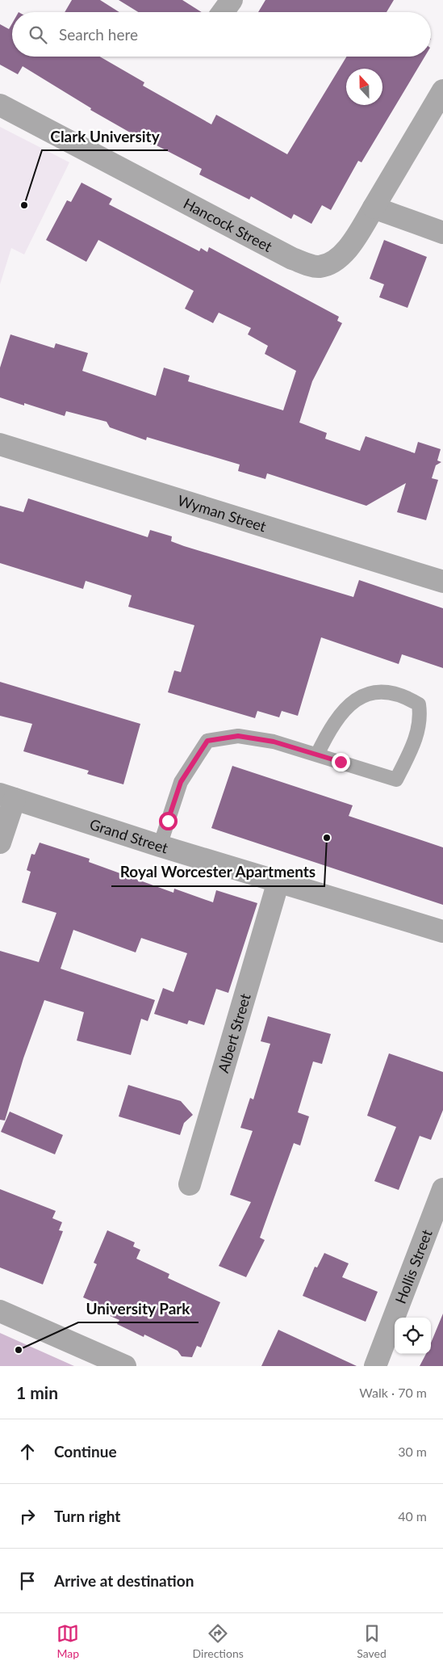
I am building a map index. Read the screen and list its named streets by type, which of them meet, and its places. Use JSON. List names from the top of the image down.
{
  "streets": {
    "street": [
      "Hancock Street",
      "Wyman Street",
      "Grand Street",
      "Albert Street",
      "Hollis Street"
    ]
  },
  "crossings": [
    ["Grand Street", "Albert Street"]
  ],
  "places": ["Clark University", "Royal Worcester Apartments", "University Park"],
  "north": "top",
  "page": {
    "search": "Search here",
    "heading": ["1 min", "Walk · 70 m"],
    "list": [
      ["Continue", "30 m"],
      ["Turn right", "40 m"],
      "Arrive at destination"
    ],
    "nav": ["Map", "Directions", "Saved"]
  }
}
